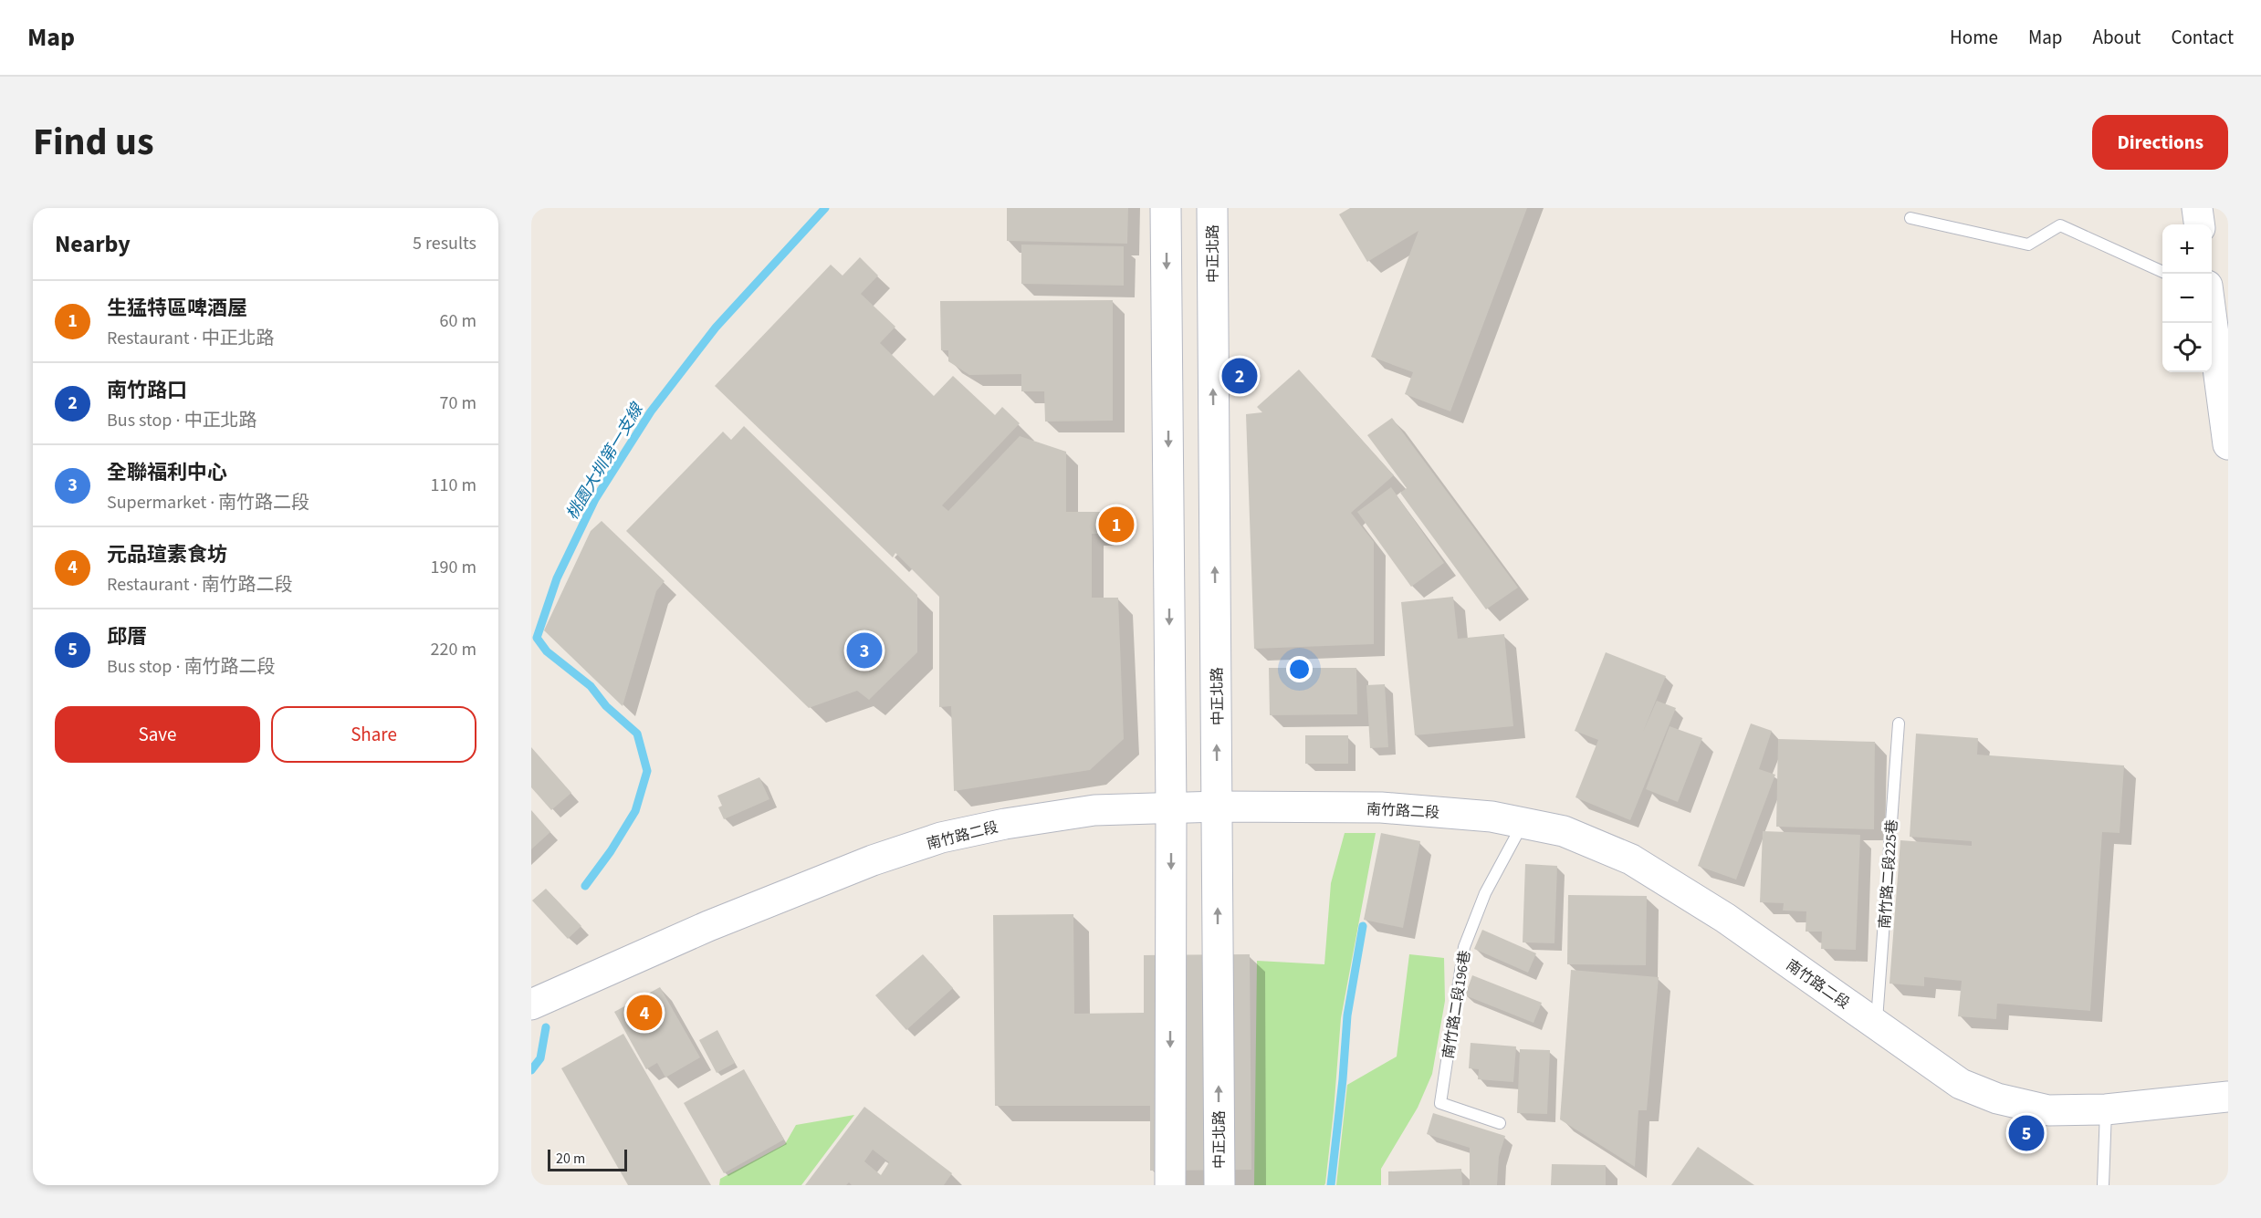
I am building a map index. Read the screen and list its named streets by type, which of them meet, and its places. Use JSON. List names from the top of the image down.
{
  "streets": {
    "street": ["中正北路", "南竹路二段"],
    "lane": ["南竹路二段225巷", "南竹路二段196巷"]
  },
  "crossings": [
    ["中正北路", "南竹路二段"],
    ["南竹路二段", "南竹路二段225巷"],
    ["南竹路二段", "南竹路二段196巷"]
  ],
  "water": ["桃園大圳第一支線"],
  "scale_bar": "20 m",
  "page": {
    "header": "Map",
    "nav": [
      "Home",
      "Map",
      "About",
      "Contact"
    ],
    "title": "Find us",
    "buttons": [
      "Directions",
      ["Save", "Share"]
    ],
    "heading": ["Nearby", "5 results"],
    "map_buttons": ["+", "−"],
    "list": [
      {
        "mark": "1",
        "name": "生猛特區啤酒屋",
        "note": "Restaurant · 中正北路",
        "value": "60 m"
      },
      {
        "mark": "2",
        "name": "南竹路口",
        "note": "Bus stop · 中正北路",
        "value": "70 m"
      },
      {
        "mark": "3",
        "name": "全聯福利中心",
        "note": "Supermarket · 南竹路二段",
        "value": "110 m"
      },
      {
        "mark": "4",
        "name": "元品瑄素食坊",
        "note": "Restaurant · 南竹路二段",
        "value": "190 m"
      },
      {
        "mark": "5",
        "name": "邱厝",
        "note": "Bus stop · 南竹路二段",
        "value": "220 m"
      }
    ],
    "pins": [
      "2",
      "1",
      "3",
      "4",
      "5"
    ],
    "scale": "20 m"
  }
}
